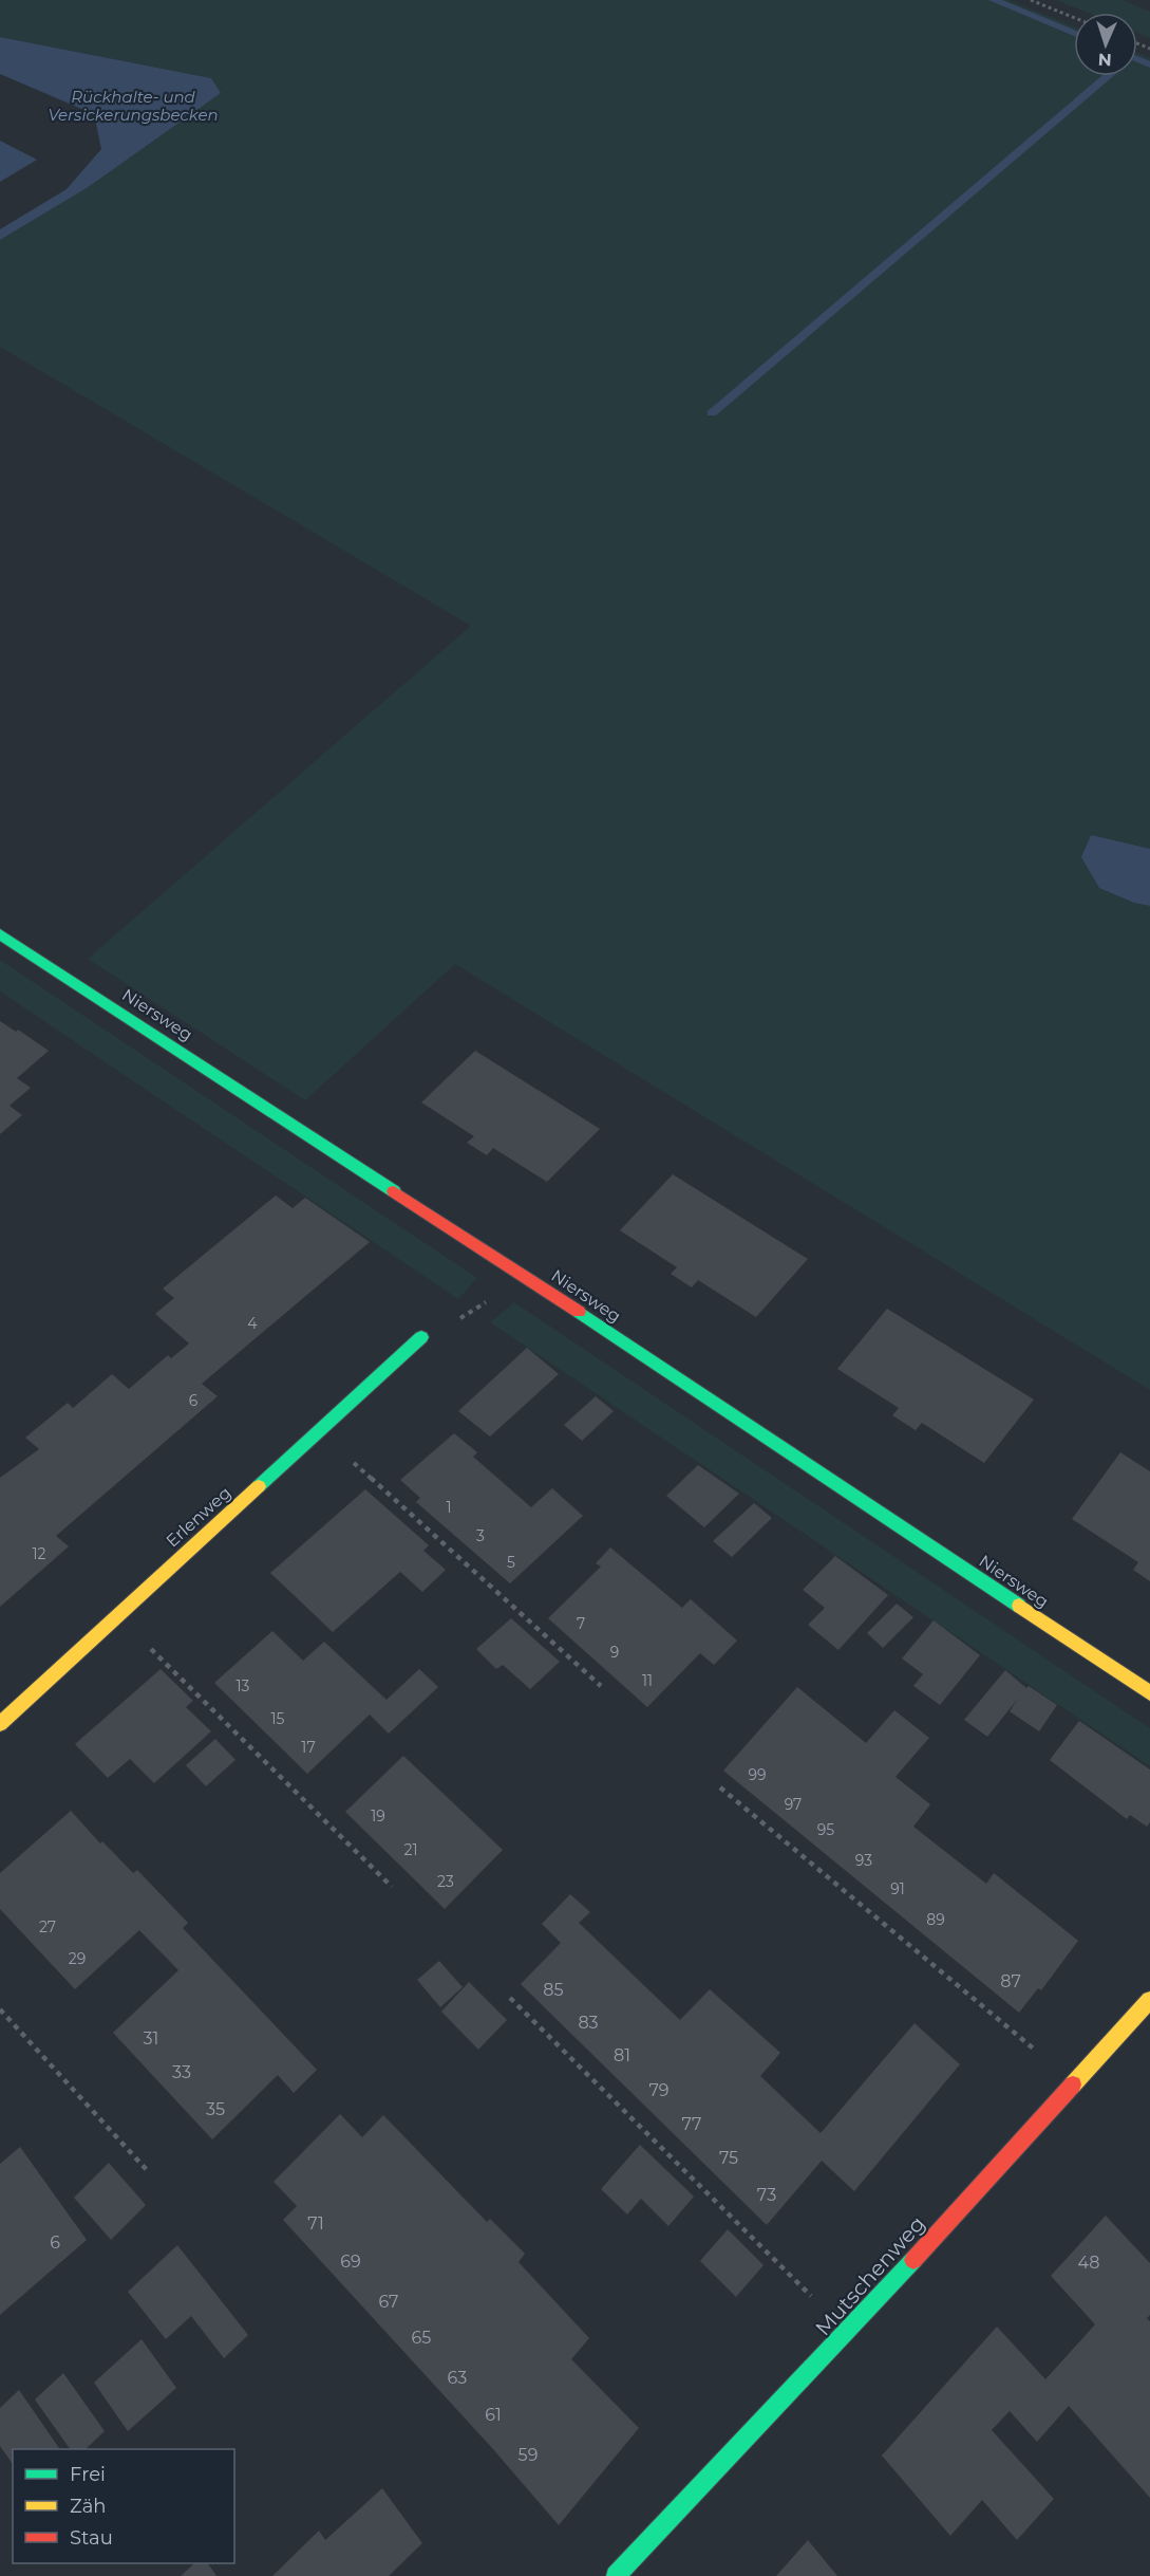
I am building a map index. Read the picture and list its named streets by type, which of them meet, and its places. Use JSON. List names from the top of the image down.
{
  "streets": {
    "street": ["Niersweg", "Erlenweg", "Mutschenweg"]
  },
  "water": ["Rückhalte- und Versickerungsbecken"],
  "house_numbers": [
    "4",
    "6",
    "1",
    "3",
    "12",
    "5",
    "7",
    "9",
    "11",
    "13",
    "15",
    "17",
    "99",
    "97",
    "19",
    "95",
    "21",
    "93",
    "23",
    "91",
    "89",
    "27",
    "29",
    "87",
    "85",
    "83",
    "31",
    "81",
    "33",
    "79",
    "35",
    "77",
    "75",
    "73",
    "71",
    "6",
    "69",
    "48",
    "67",
    "65",
    "63",
    "61",
    "59"
  ],
  "legend": ["Frei", "Zäh", "Stau"],
  "north": "bottom"
}
